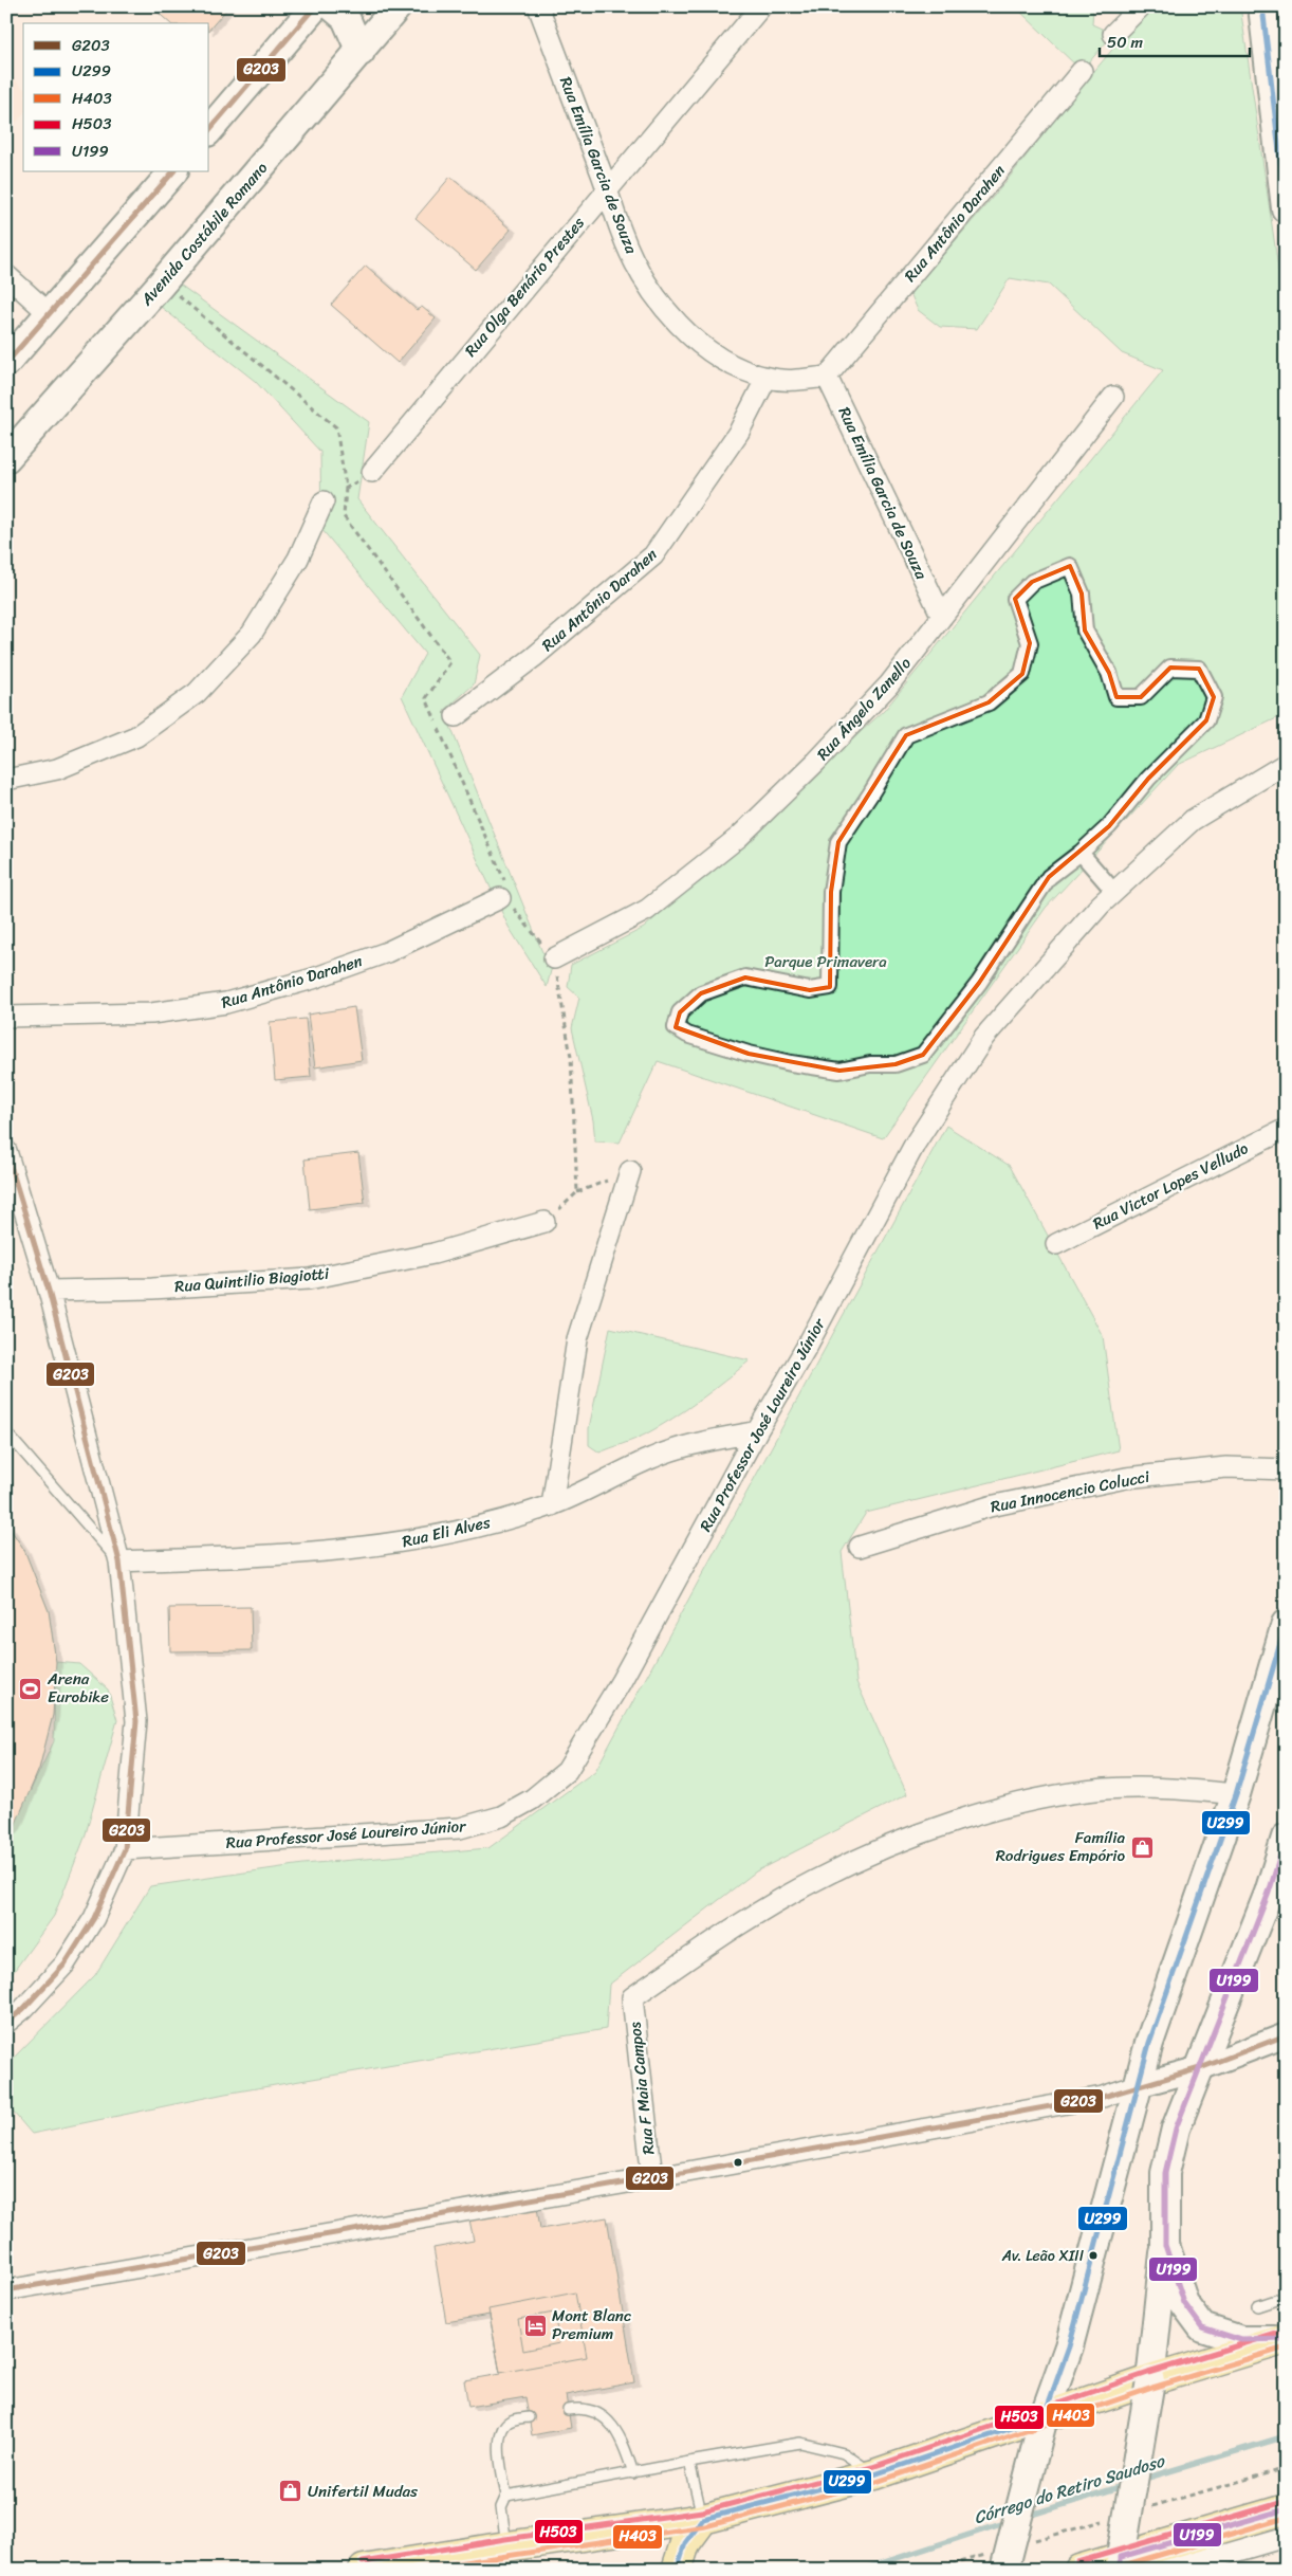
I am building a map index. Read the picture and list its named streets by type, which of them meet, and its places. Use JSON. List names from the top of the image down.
{
  "streets": {
    "main road": ["Avenida Costábile Romano"],
    "street": [
      "Rua Emília Garcia de Souza",
      "Rua Antônio Darahen",
      "Rua Olga Benário Prestes",
      "Rua Ângelo Zanello",
      "Rua Victor Lopes Velludo",
      "Rua Quintilio Biagiotti",
      "Rua Professor José Loureiro Júnior",
      "Rua Innocencio Colucci",
      "Rua Eli Alves",
      "Rua F Maia Campos"
    ]
  },
  "crossings": [
    ["Rua Emília Garcia de Souza", "Rua Antônio Darahen"],
    ["Rua Emília Garcia de Souza", "Rua Olga Benário Prestes"],
    ["Rua Emília Garcia de Souza", "Rua Ângelo Zanello"],
    ["Rua Professor José Loureiro Júnior", "Rua Eli Alves"]
  ],
  "water": ["Córrego do Retiro Saudoso"],
  "parks": ["Parque Primavera"],
  "places": {
    "sports": ["Arena Eurobike"],
    "shop": ["Família Rodrigues Empório", "Unifertil Mudas"],
    "other": ["Av. Leão XIII"],
    "hotel": ["Mont Blanc Premium"]
  },
  "lines": [
    "transit line G203",
    "transit line U299",
    "transit line U199",
    "transit line H503",
    "transit line H403"
  ],
  "legend": [
    "G203",
    "U299",
    "H403",
    "H503",
    "U199"
  ],
  "scale_bar": "50 m"
}
